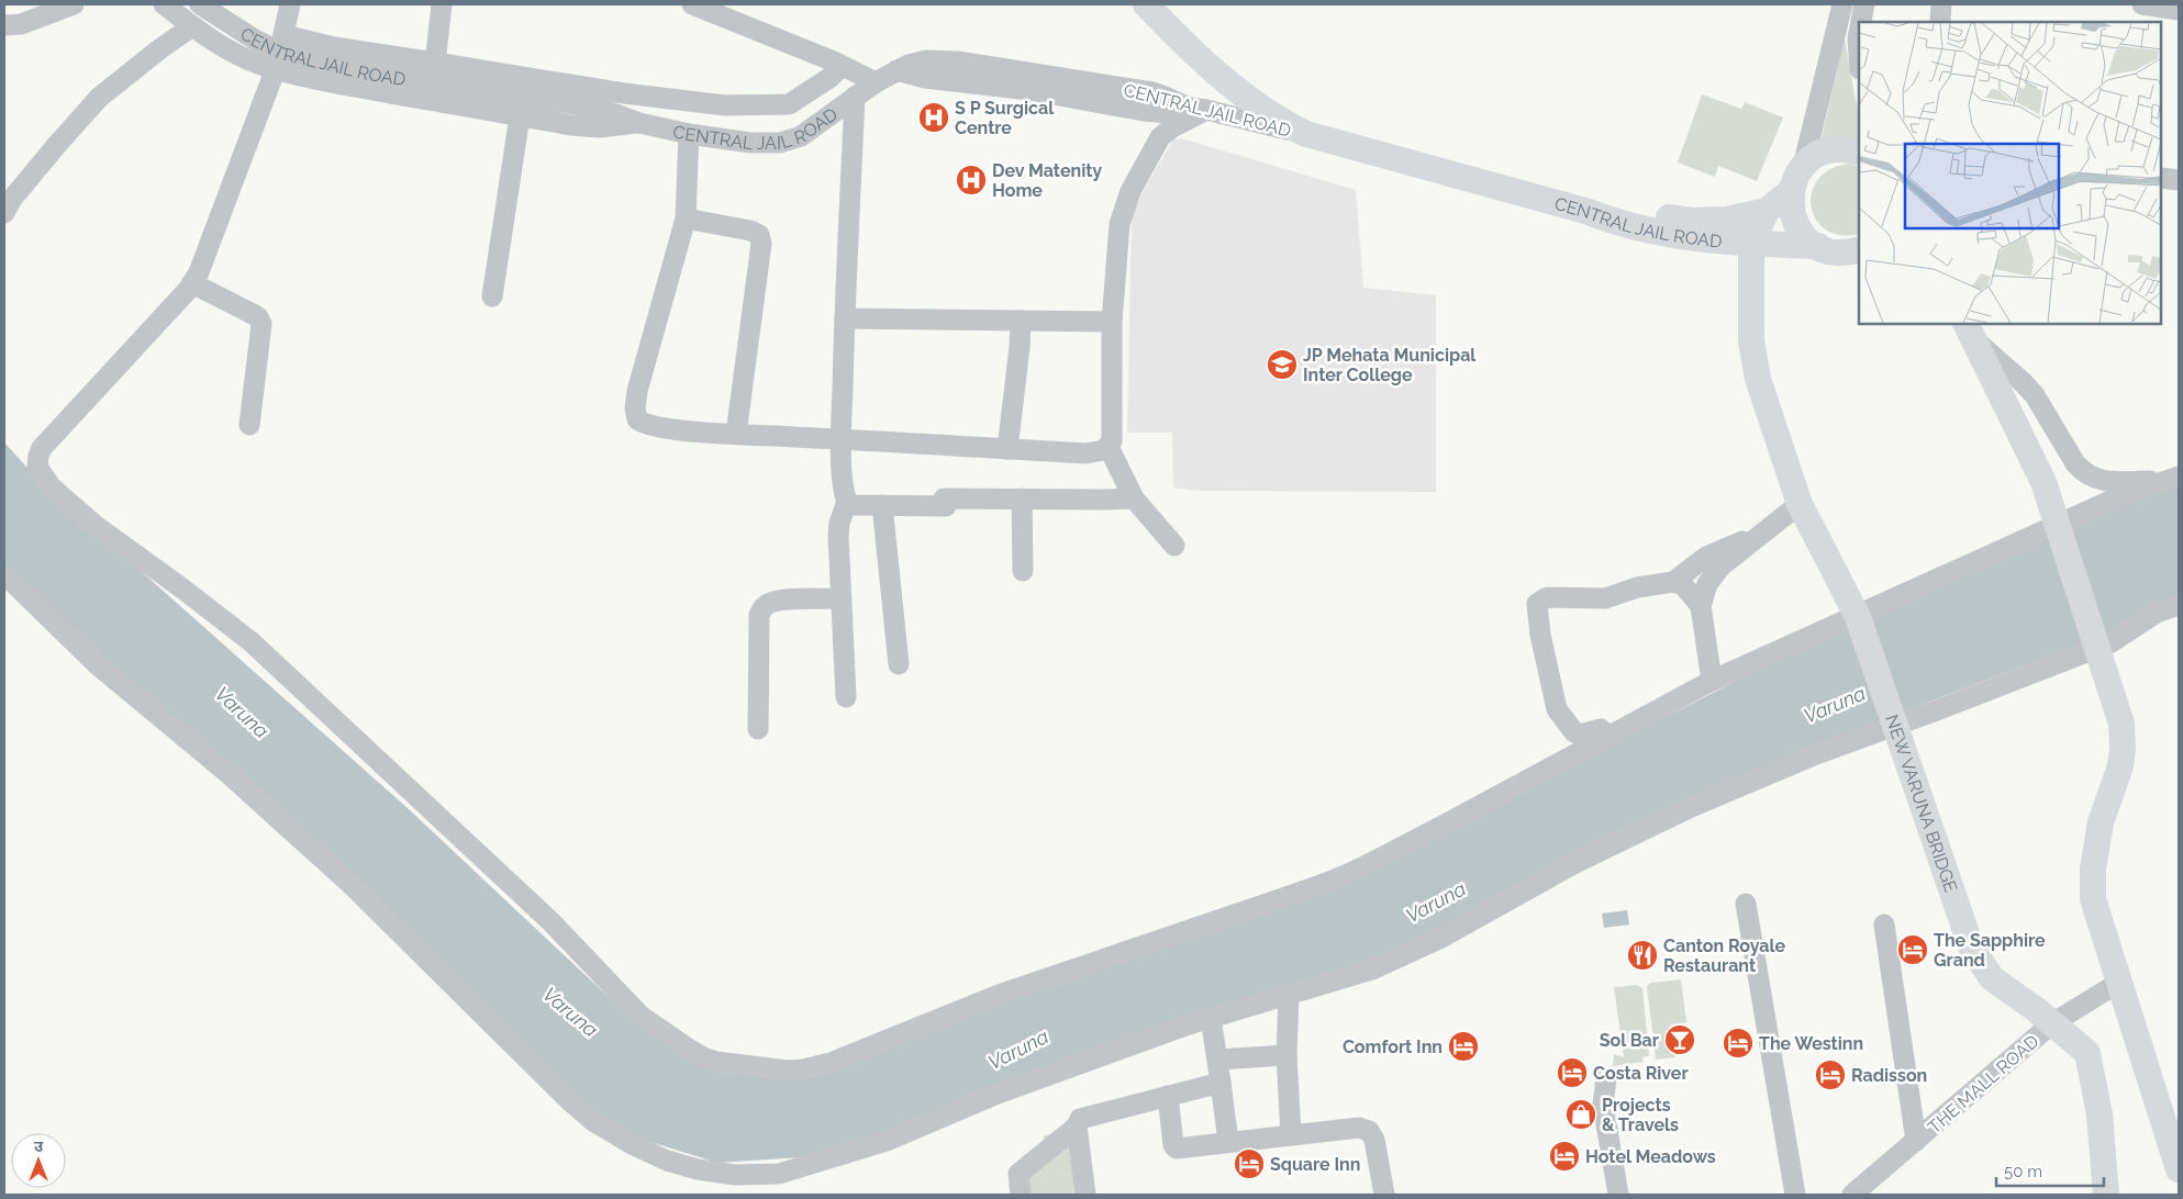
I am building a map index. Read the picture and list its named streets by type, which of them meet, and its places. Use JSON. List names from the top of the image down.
{
  "streets": {
    "main road": ["CENTRAL JAIL ROAD", "NEW VARUNA BRIDGE"],
    "street": ["THE MALL ROAD"]
  },
  "crossings": [
    ["CENTRAL JAIL ROAD", "NEW VARUNA BRIDGE"],
    ["NEW VARUNA BRIDGE", "THE MALL ROAD"]
  ],
  "water": ["Varuna"],
  "places": {
    "hospital": ["S P Surgical Centre", "Dev Matenity Home"],
    "school or university": ["JP Mehata Municipal Inter College"],
    "hotel": [
      "The Sapphire Grand",
      "The Westinn",
      "Comfort Inn",
      "Costa River",
      "Radisson",
      "Hotel Meadows",
      "Square Inn"
    ],
    "restaurant": ["Canton Royale Restaurant"],
    "bar": ["Sol Bar"],
    "shop": ["Projects & Travels"]
  },
  "scale_bar": "50 m",
  "north": "top"
}
